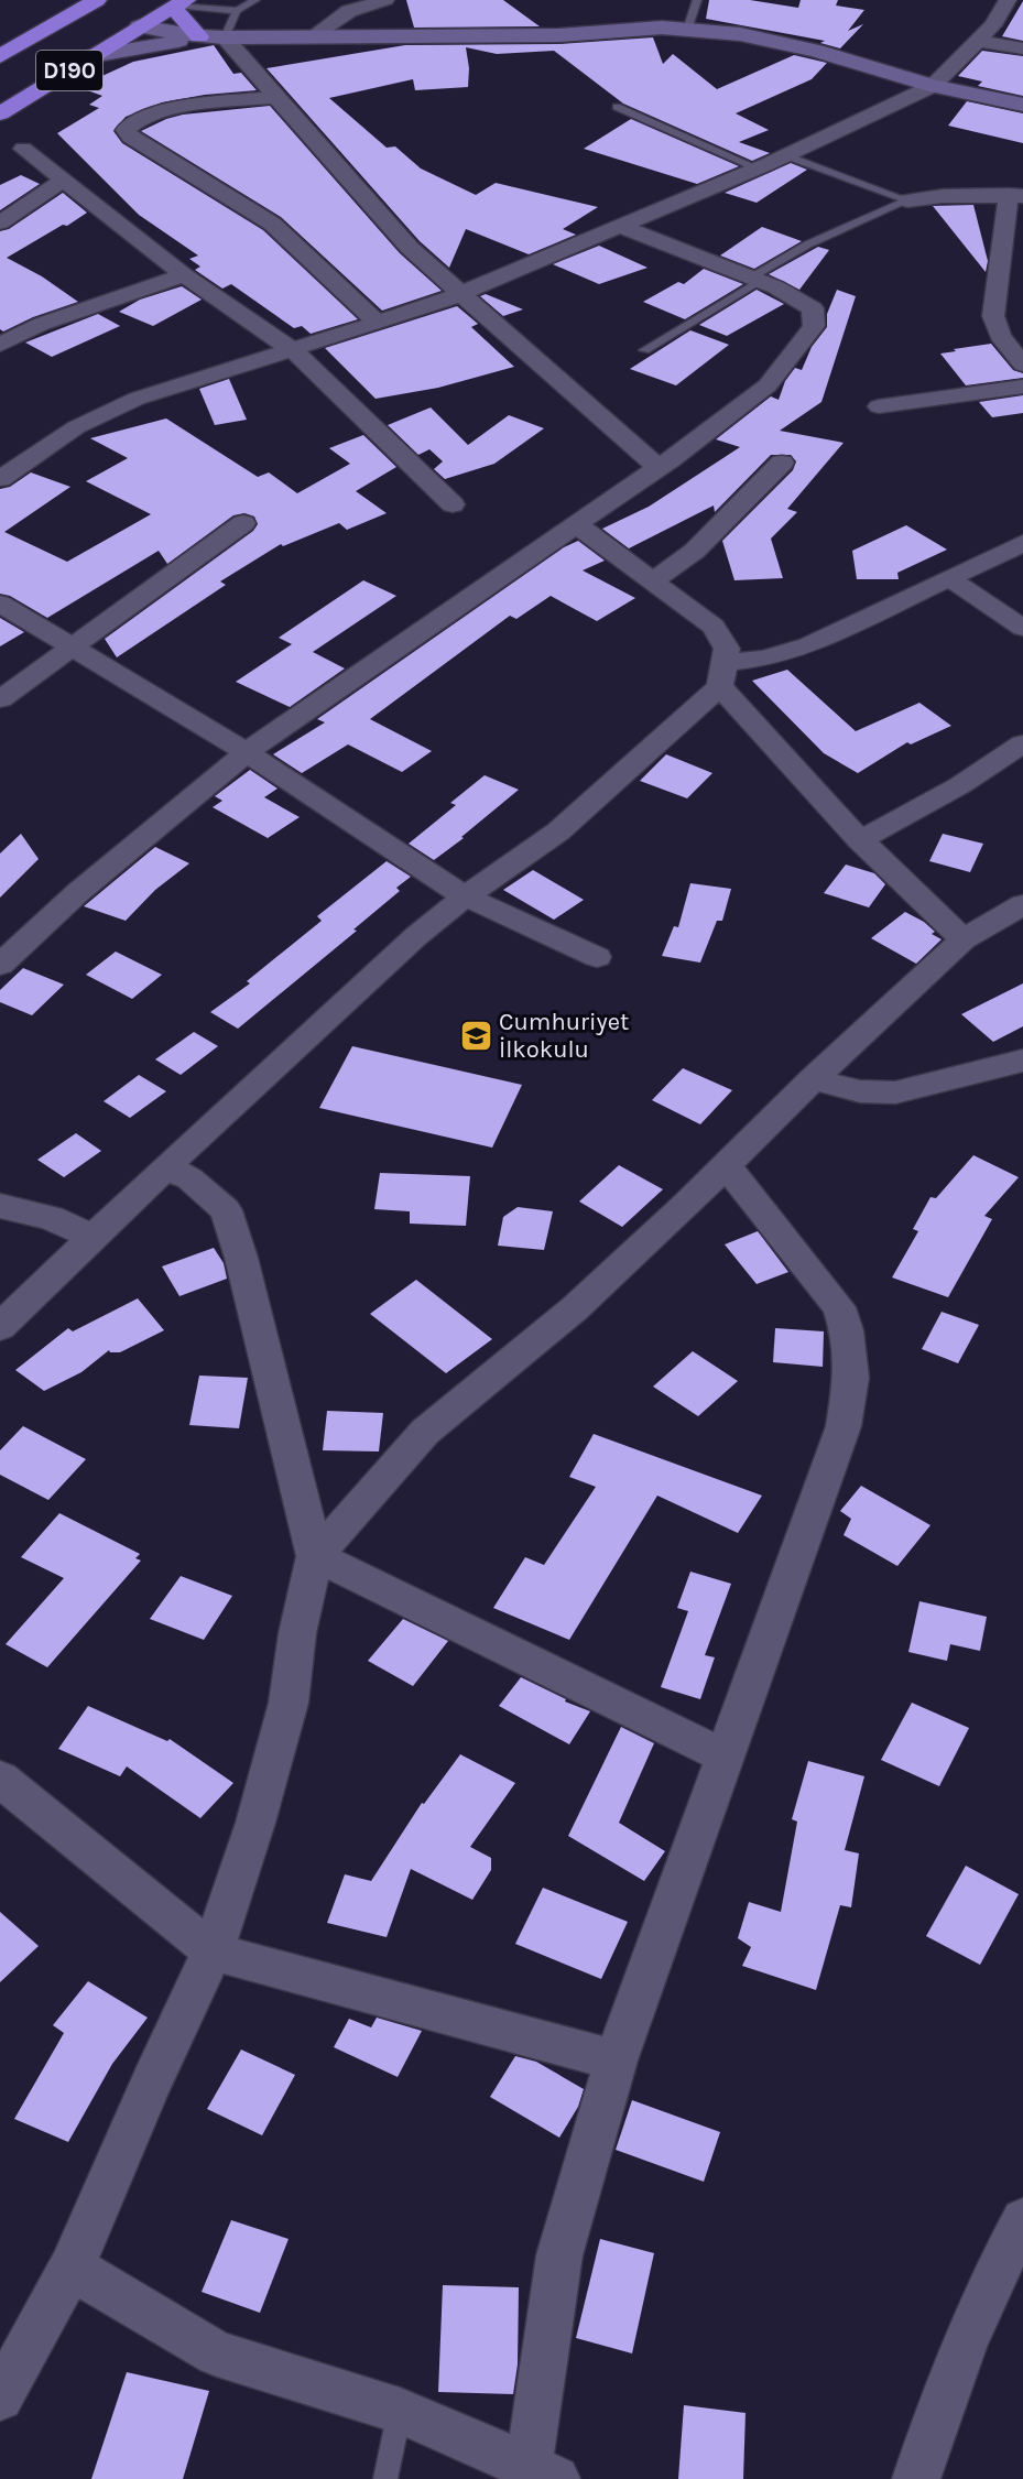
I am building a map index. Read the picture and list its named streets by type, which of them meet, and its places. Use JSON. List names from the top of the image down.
{
  "streets": {
    "highway": ["D190"]
  },
  "places": {
    "school or university": ["Cumhuriyet İlkokulu"]
  }
}
